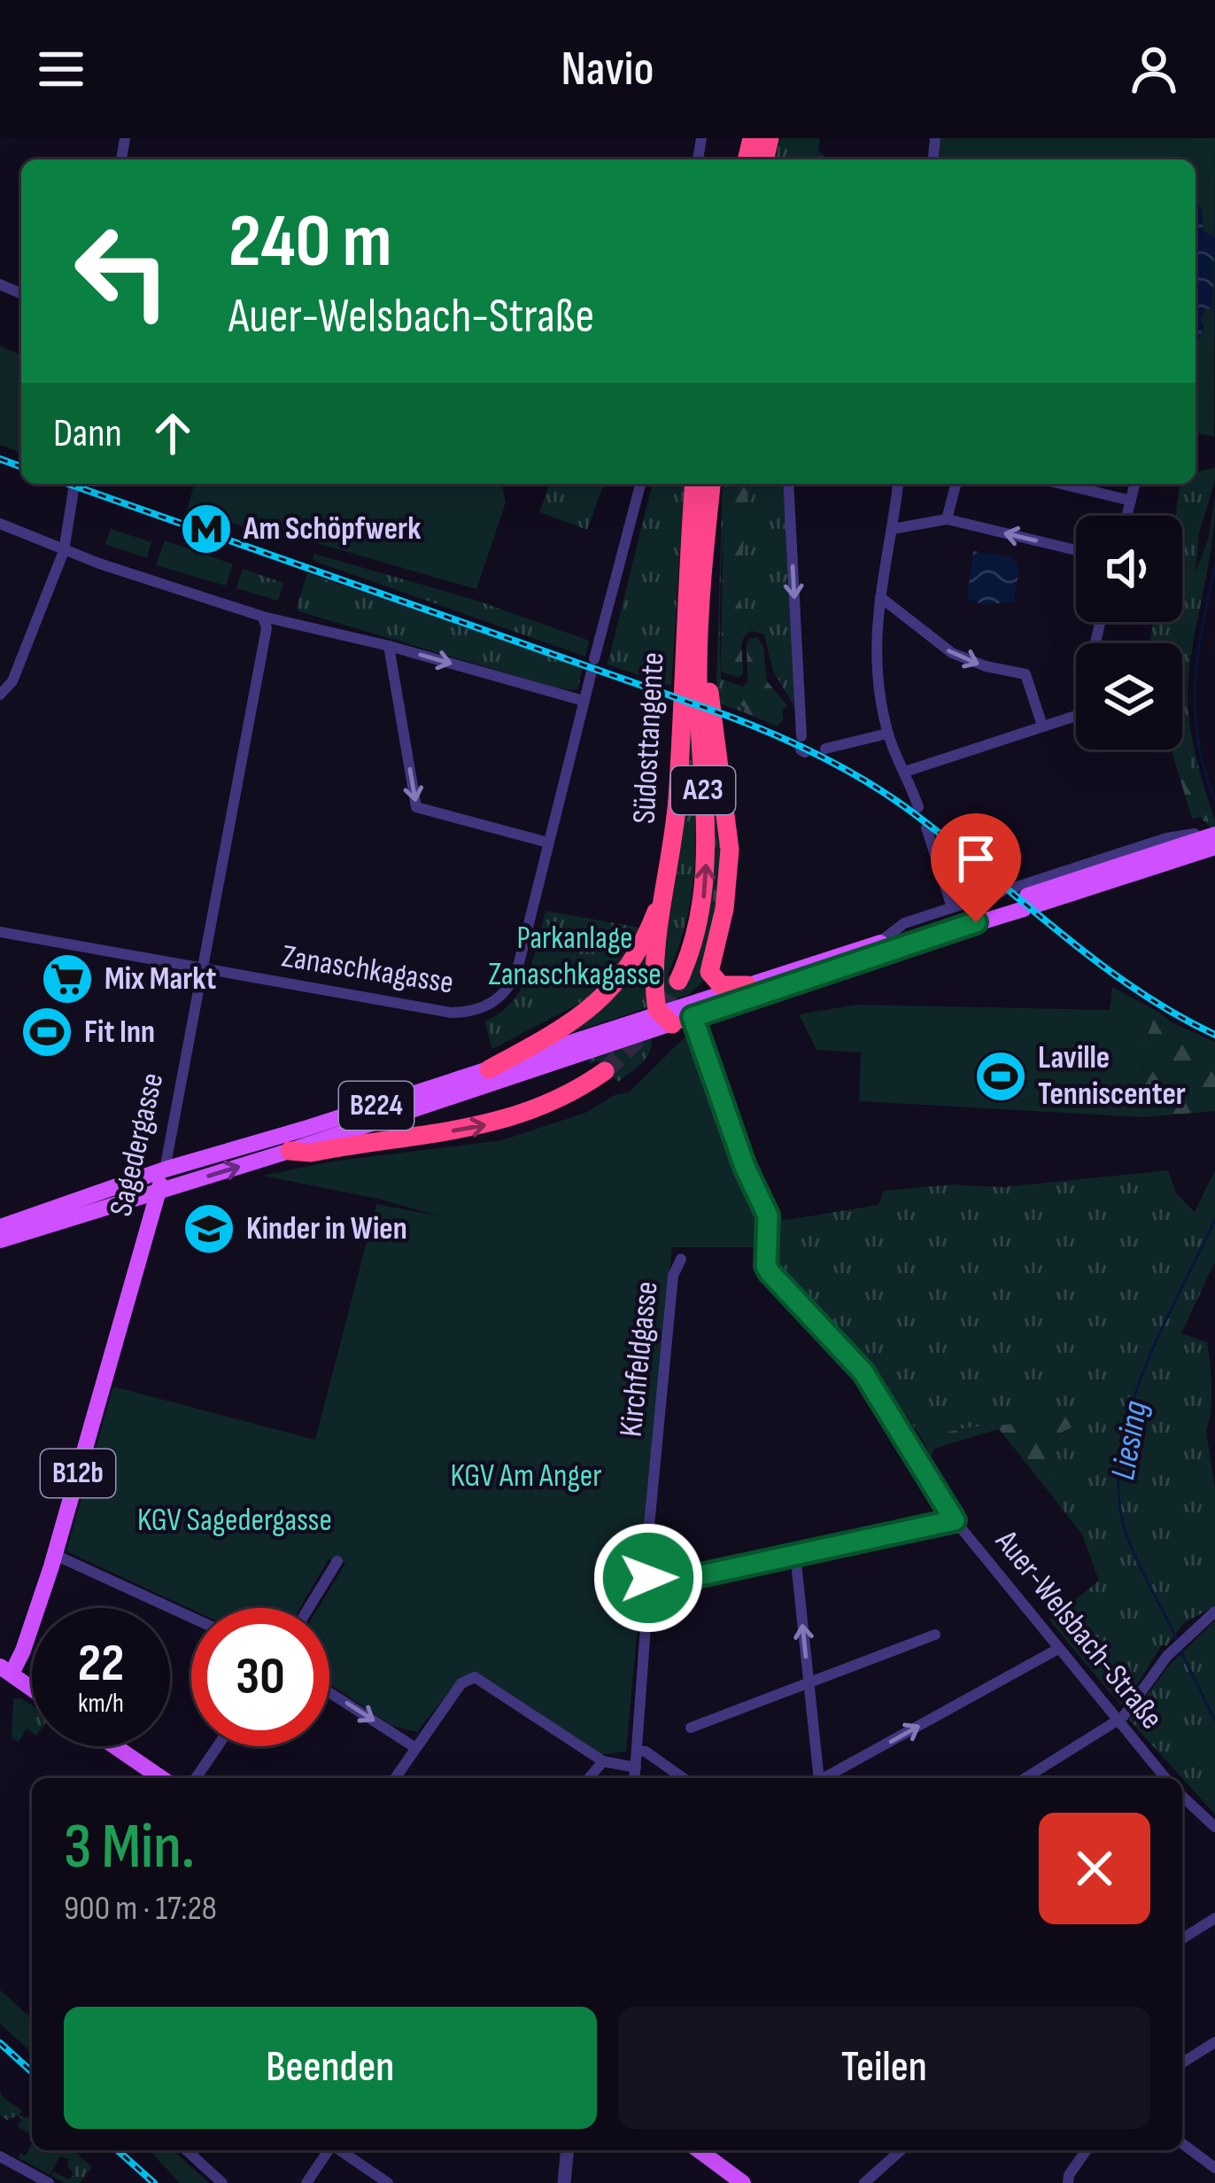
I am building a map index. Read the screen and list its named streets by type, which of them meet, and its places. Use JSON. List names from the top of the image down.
{
  "streets": {
    "highway": ["Südosttangente", "A23"],
    "main road": ["B224", "Sagedergasse", "B12b"],
    "street": ["Zanaschkagasse", "Kirchfeldgasse", "Auer-Welsbach-Straße"]
  },
  "crossings": [
    ["Südosttangente", "B224"],
    ["Zanaschkagasse", "Sagedergasse"],
    ["B224", "Sagedergasse"],
    ["B224", "Auer-Welsbach-Straße"]
  ],
  "water": ["Liesing"],
  "parks": ["Parkanlage Zanaschkagasse", "KGV Am Anger", "KGV Sagedergasse"],
  "places": {
    "metro station": ["Am Schöpfwerk"],
    "supermarket": ["Mix Markt"],
    "sports": ["Fit Inn", "Laville Tenniscenter"],
    "school or university": ["Kinder in Wien"]
  },
  "page": {
    "header": "Navio",
    "turn": ["240 m", "Auer-Welsbach-Straße"],
    "then": "Dann",
    "speed": "22 km/h",
    "limit": "30",
    "heading": ["3 Min.", "900 m · 17:28"],
    "buttons": ["Beenden", "Teilen"]
  }
}
